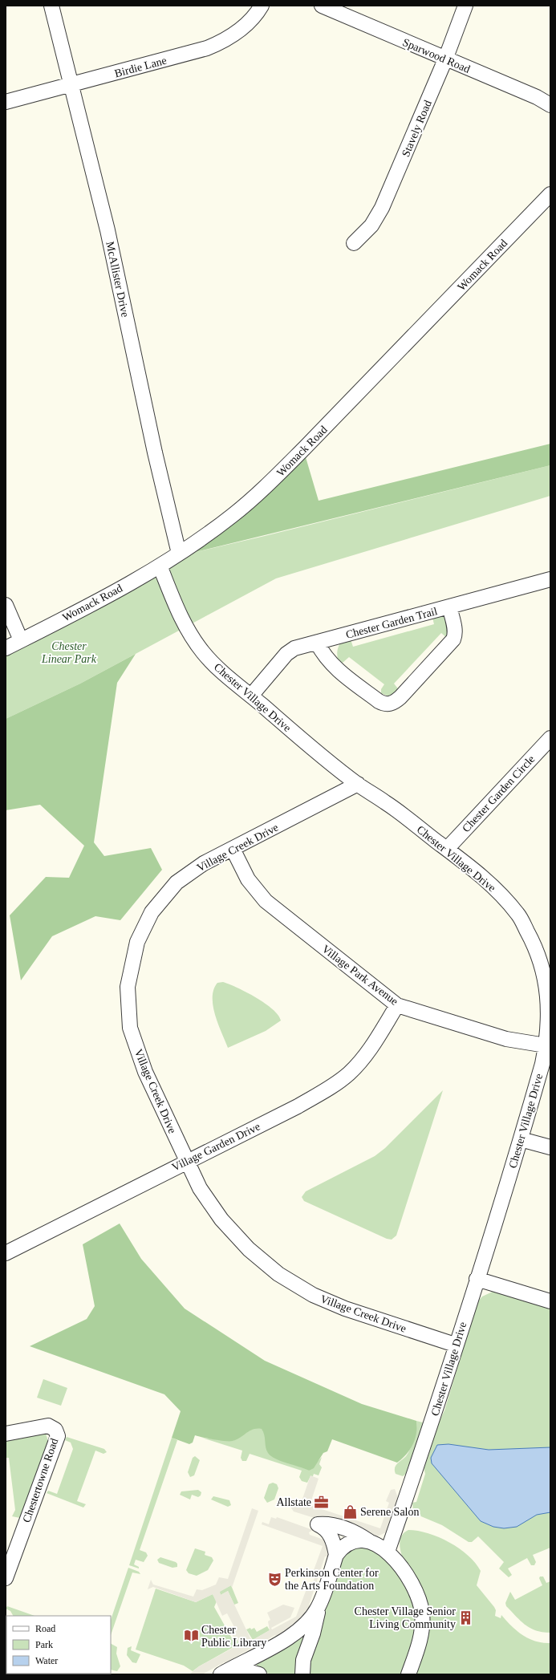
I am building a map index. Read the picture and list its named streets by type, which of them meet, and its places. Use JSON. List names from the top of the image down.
{
  "streets": {
    "street": [
      "Sparwood Road",
      "Birdie Lane",
      "Stavely Road",
      "Womack Road",
      "McAllister Drive",
      "Chester Garden Trail",
      "Chester Village Drive",
      "Chester Garden Circle",
      "Village Creek Drive",
      "Village Park Avenue",
      "Village Garden Drive",
      "Chestertowne Road"
    ]
  },
  "crossings": [
    ["Sparwood Road", "Stavely Road"],
    ["Birdie Lane", "McAllister Drive"],
    ["Womack Road", "McAllister Drive"],
    ["Womack Road", "Chester Village Drive"],
    ["Chester Garden Trail", "Chester Village Drive"],
    ["Chester Village Drive", "Chester Garden Circle"],
    ["Chester Village Drive", "Village Creek Drive"],
    ["Chester Village Drive", "Village Park Avenue"],
    ["Village Creek Drive", "Village Park Avenue"],
    ["Village Creek Drive", "Village Garden Drive"],
    ["Village Park Avenue", "Village Garden Drive"]
  ],
  "parks": ["Chester Linear Park"],
  "places": {
    "office": ["Allstate"],
    "shop": ["Serene Salon"],
    "theatre": ["Perkinson Center for the Arts Foundation"],
    "building": ["Chester Village Senior Living Community"],
    "library": ["Chester Public Library"]
  },
  "legend": ["Road", "Park", "Water"]
}
